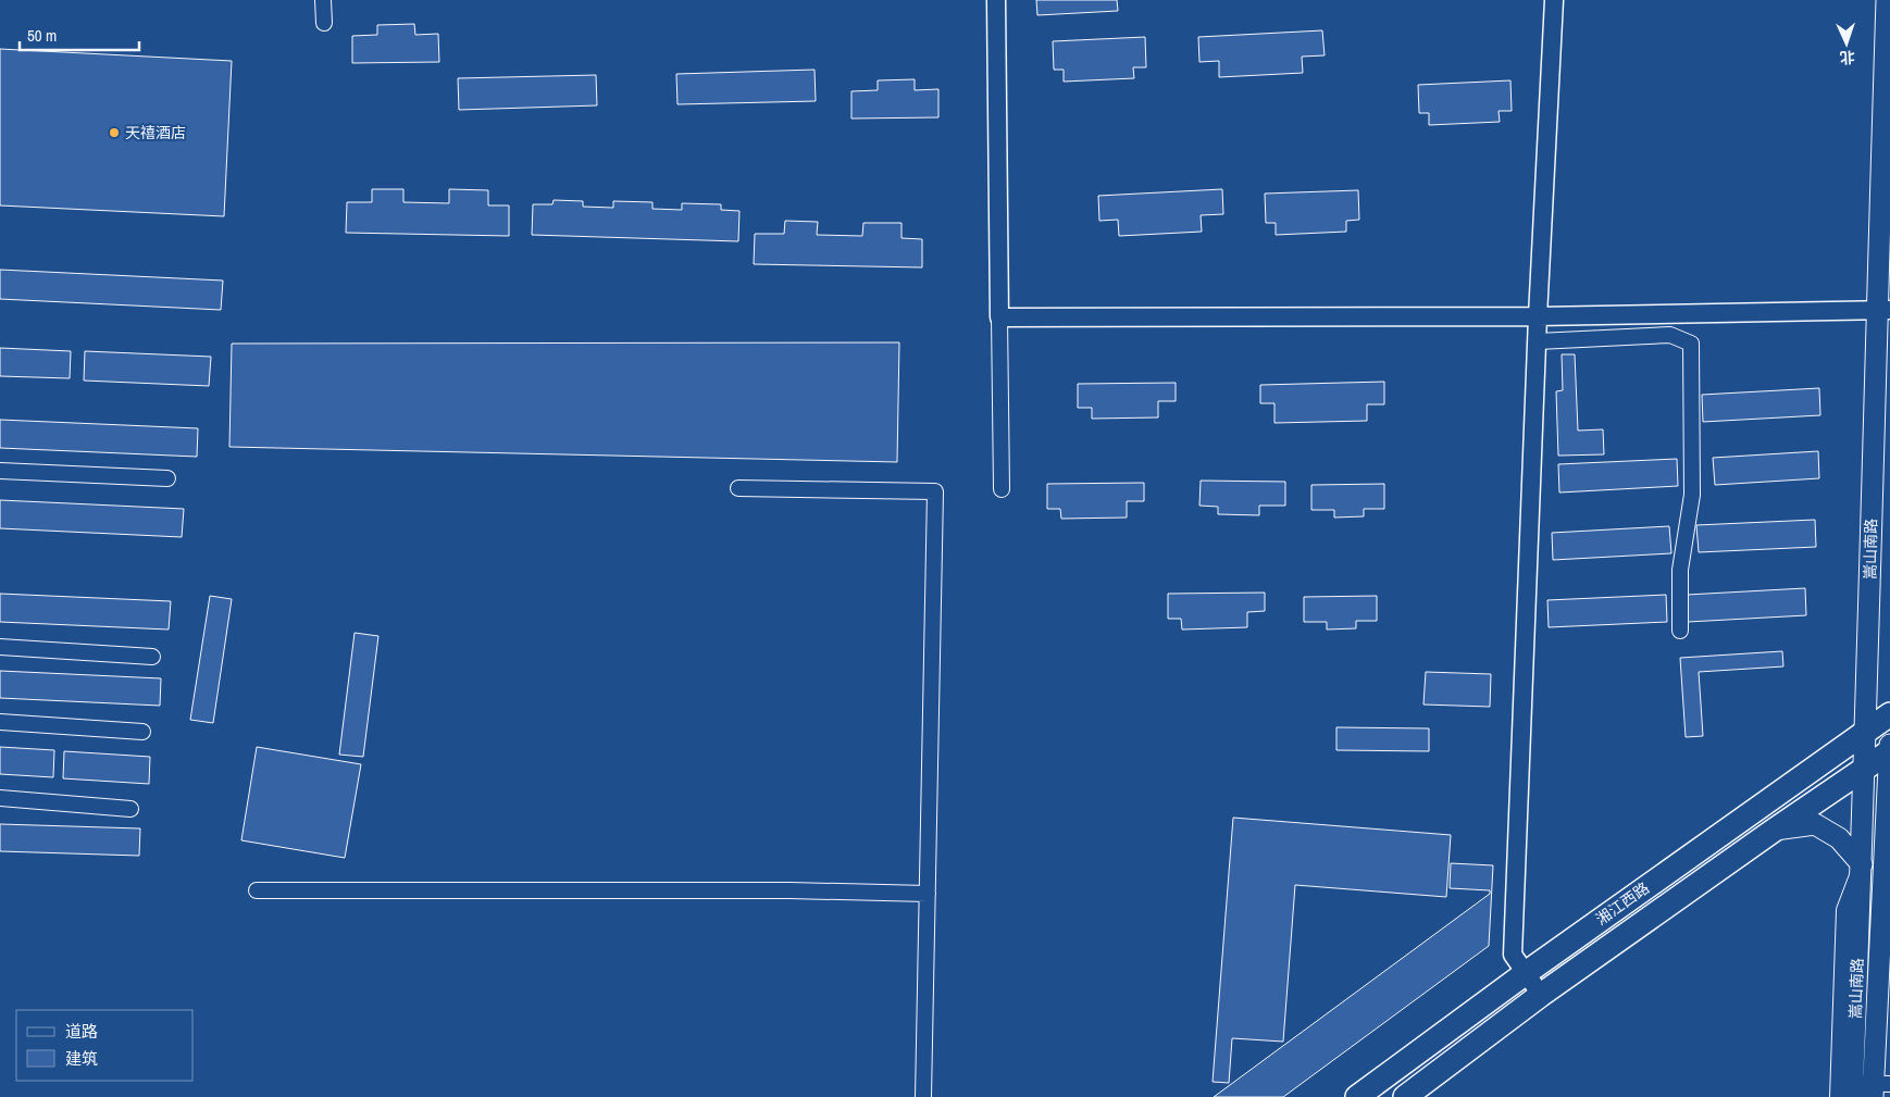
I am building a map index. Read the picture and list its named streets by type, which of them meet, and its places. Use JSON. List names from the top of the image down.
{
  "streets": {
    "main road": ["嵩山南路", "湘江西路"]
  },
  "crossings": [
    ["嵩山南路", "湘江西路"]
  ],
  "places": ["天禧酒店"],
  "legend": ["道路", "建筑"],
  "scale_bar": "50 m",
  "north": "bottom"
}
